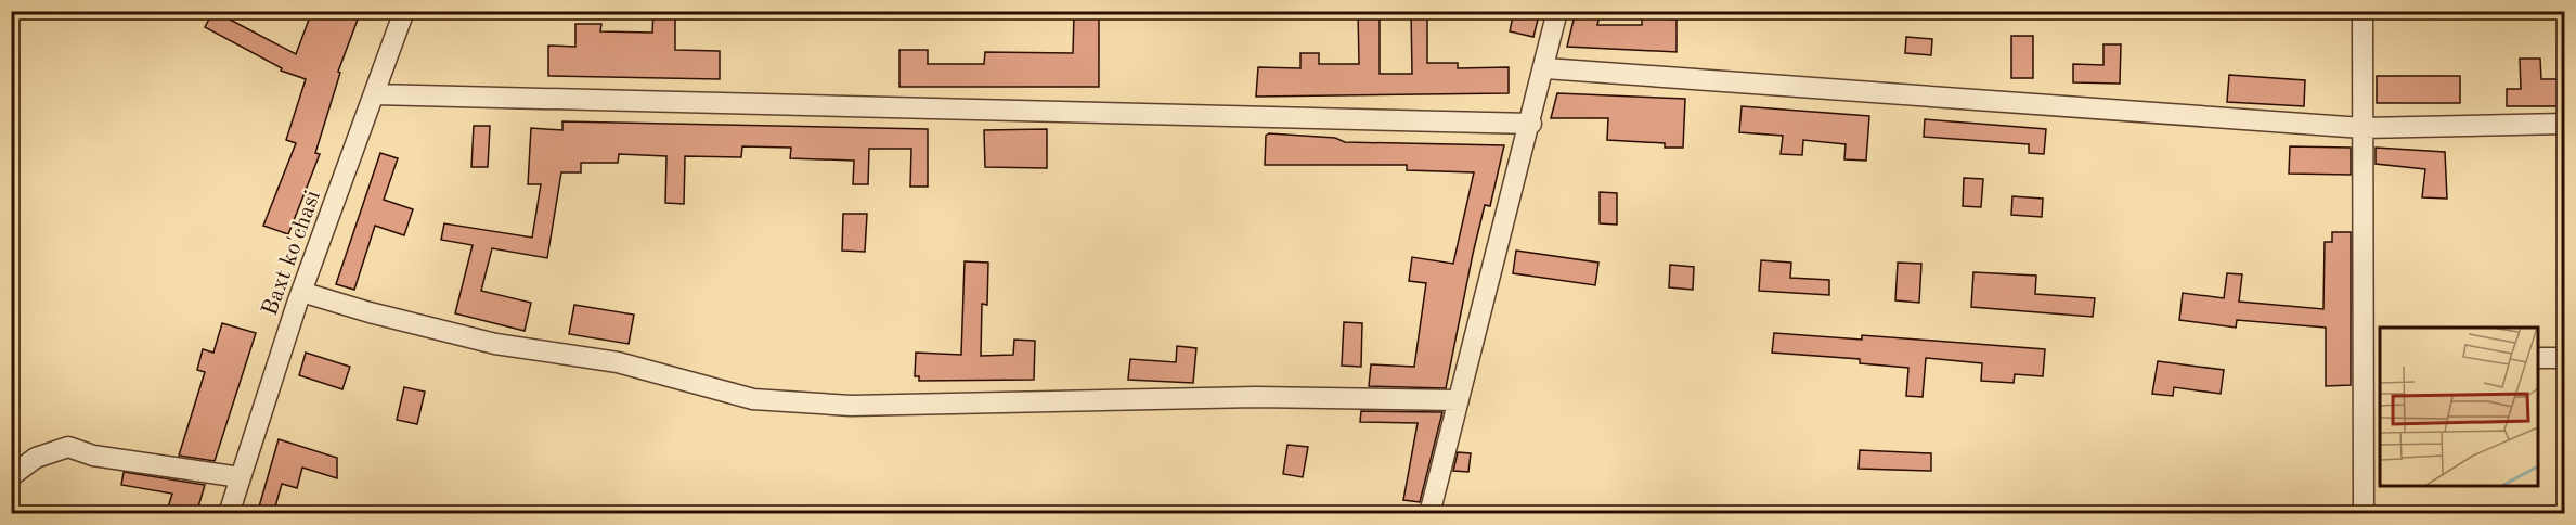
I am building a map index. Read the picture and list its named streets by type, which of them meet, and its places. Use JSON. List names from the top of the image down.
{
  "streets": {
    "street": ["Baxt ko'chasi"]
  }
}
